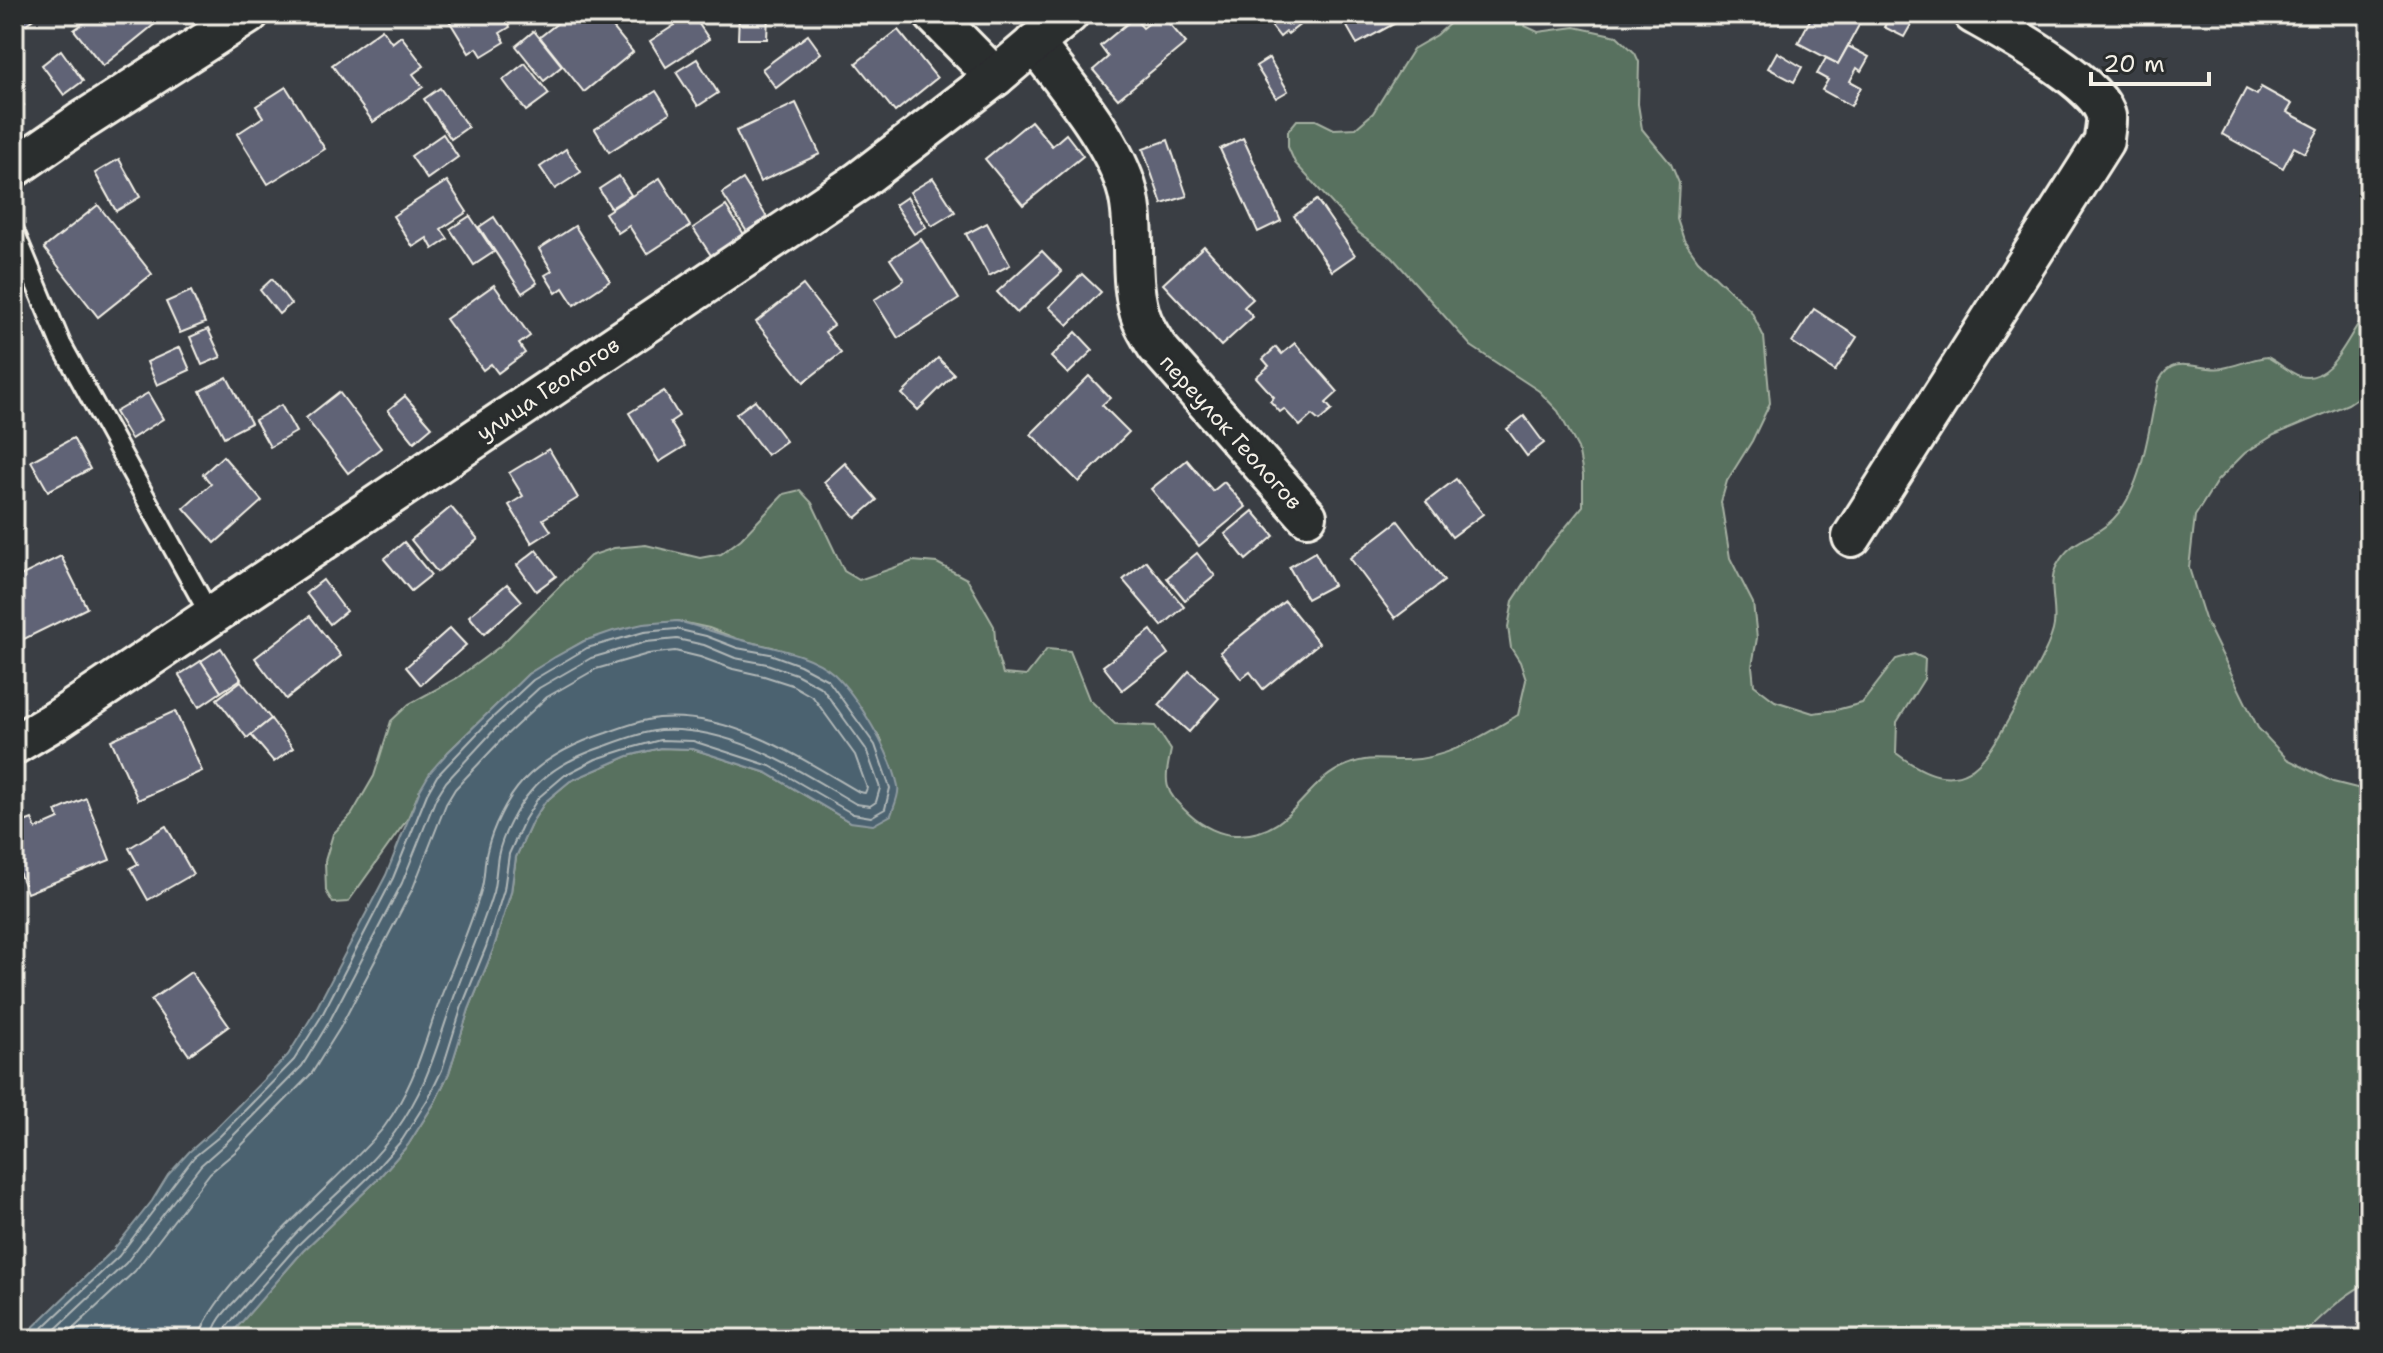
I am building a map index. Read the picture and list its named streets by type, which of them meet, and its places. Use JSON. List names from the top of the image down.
{
  "streets": {
    "street": ["улица Геологов", "переулок Геологов"]
  },
  "crossings": [
    ["улица Геологов", "переулок Геологов"]
  ],
  "scale_bar": "20 m"
}
